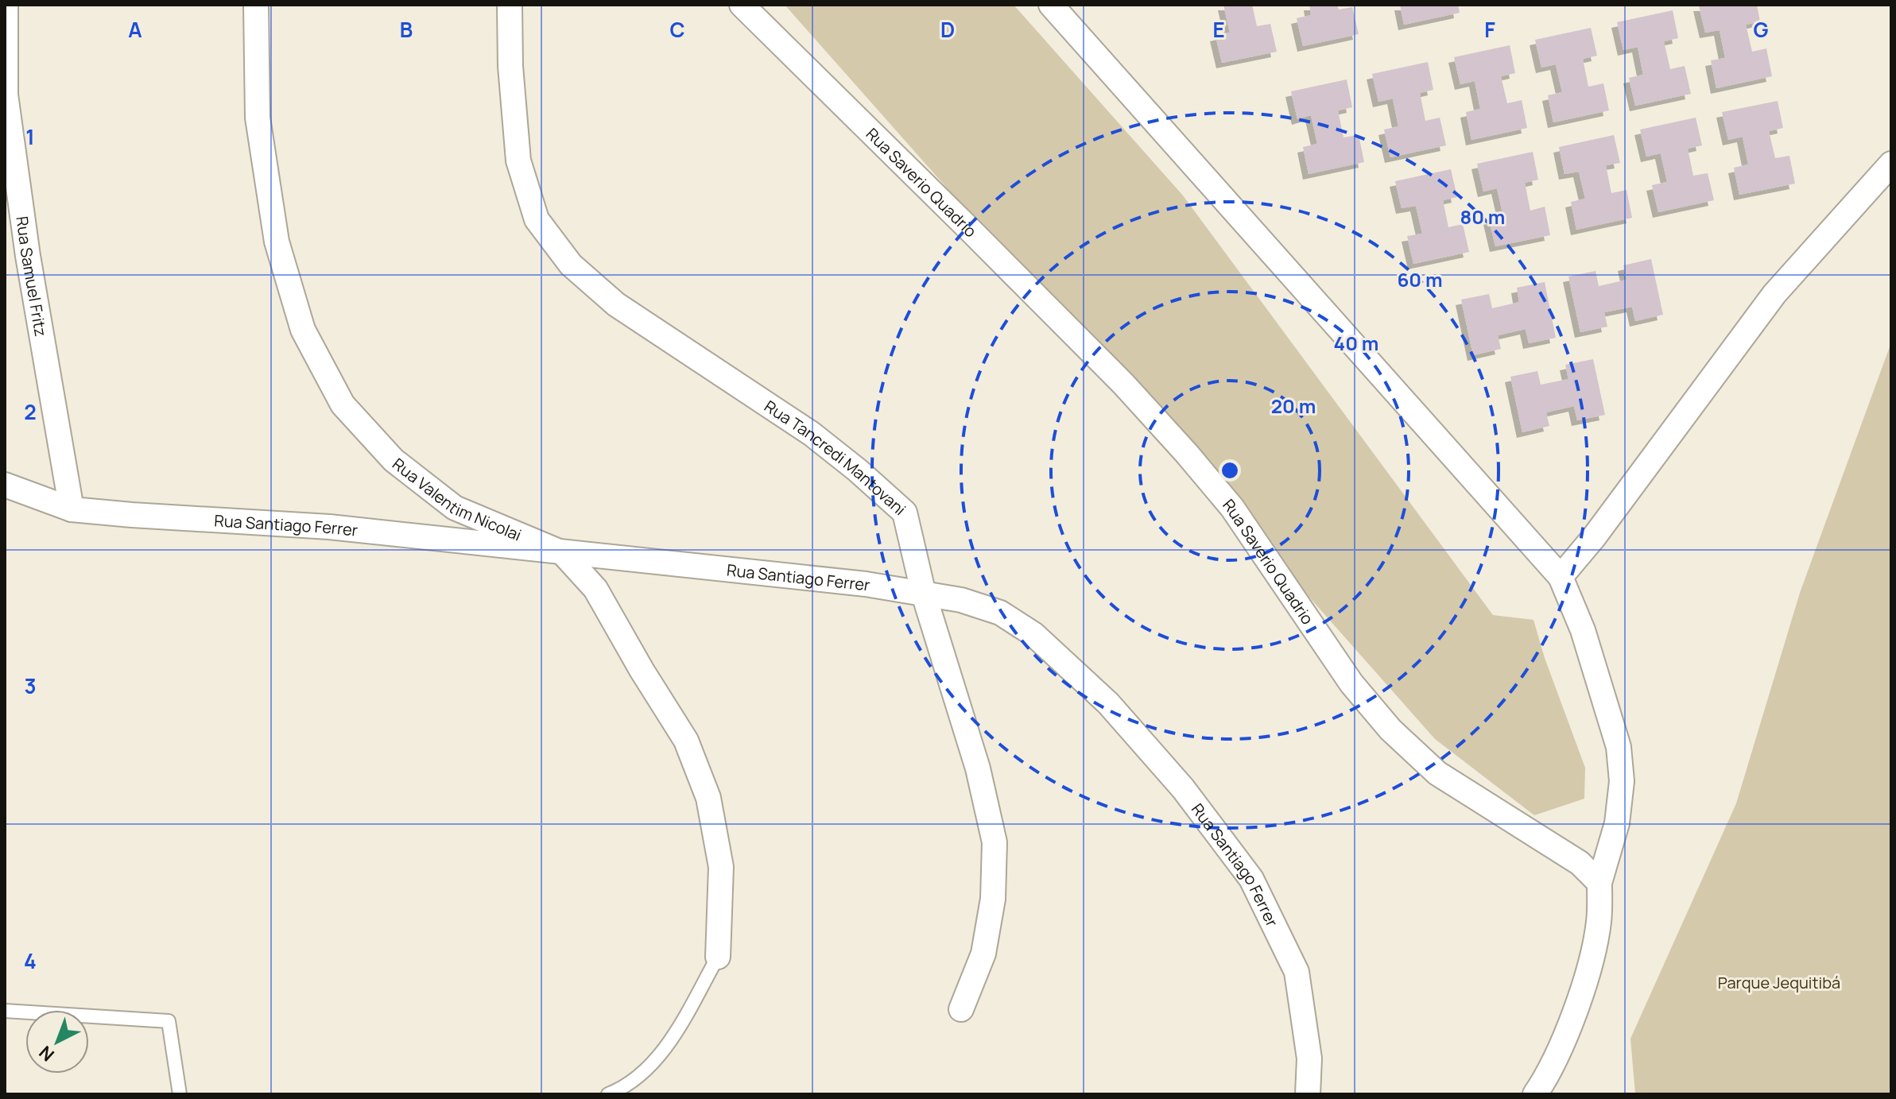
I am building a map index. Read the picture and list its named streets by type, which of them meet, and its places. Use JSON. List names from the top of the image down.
{
  "streets": {
    "street": [
      "Rua Saverio Quadrio",
      "Rua Samuel Fritz",
      "Rua Tancredi Mantovani",
      "Rua Valentim Nicolai",
      "Rua Santiago Ferrer"
    ]
  },
  "crossings": [
    ["Rua Samuel Fritz", "Rua Santiago Ferrer"],
    ["Rua Tancredi Mantovani", "Rua Santiago Ferrer"],
    ["Rua Valentim Nicolai", "Rua Santiago Ferrer"]
  ],
  "parks": ["Parque Jequitibá"],
  "north": "bottom left",
  "grid": {
    "columns": [
      "A",
      "B",
      "C",
      "D",
      "E",
      "F",
      "G"
    ],
    "rows": [
      "1",
      "2",
      "3",
      "4"
    ]
  },
  "rings": [
    "80 m",
    "60 m",
    "40 m",
    "20 m"
  ]
}
